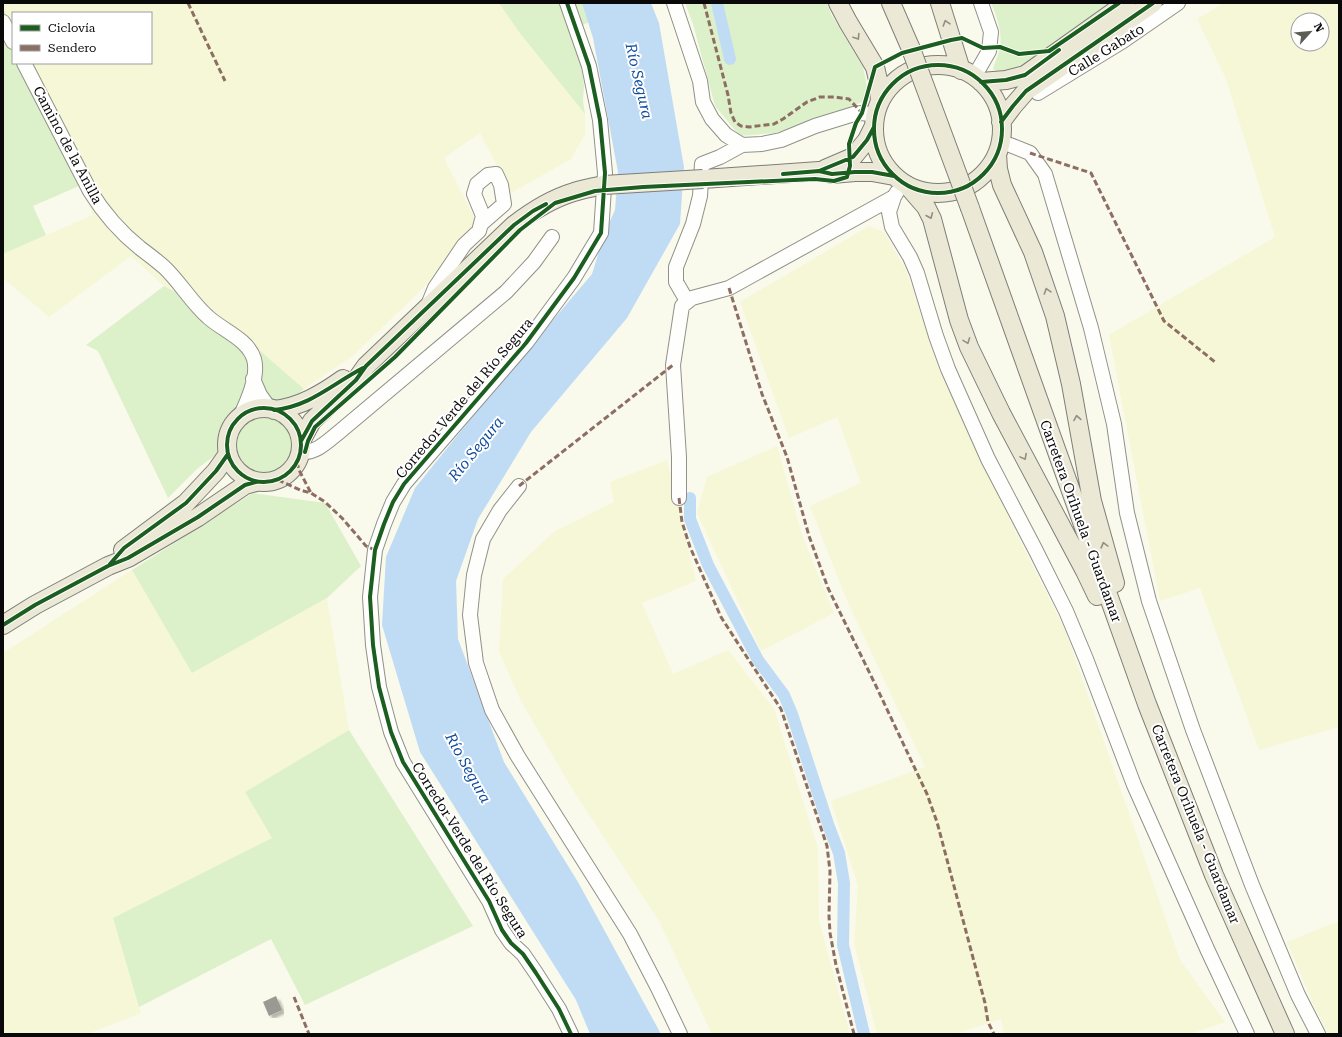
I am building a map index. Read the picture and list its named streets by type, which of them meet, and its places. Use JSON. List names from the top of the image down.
{
  "streets": {
    "main road": ["Carretera Orihuela - Guardamar"],
    "street": ["Calle Gabato", "Camino de la Anilla", "Corredor Verde del Río Segura"]
  },
  "water": ["Río Segura"],
  "legend": ["Ciclovía", "Sendero"],
  "north": "top right"
}
